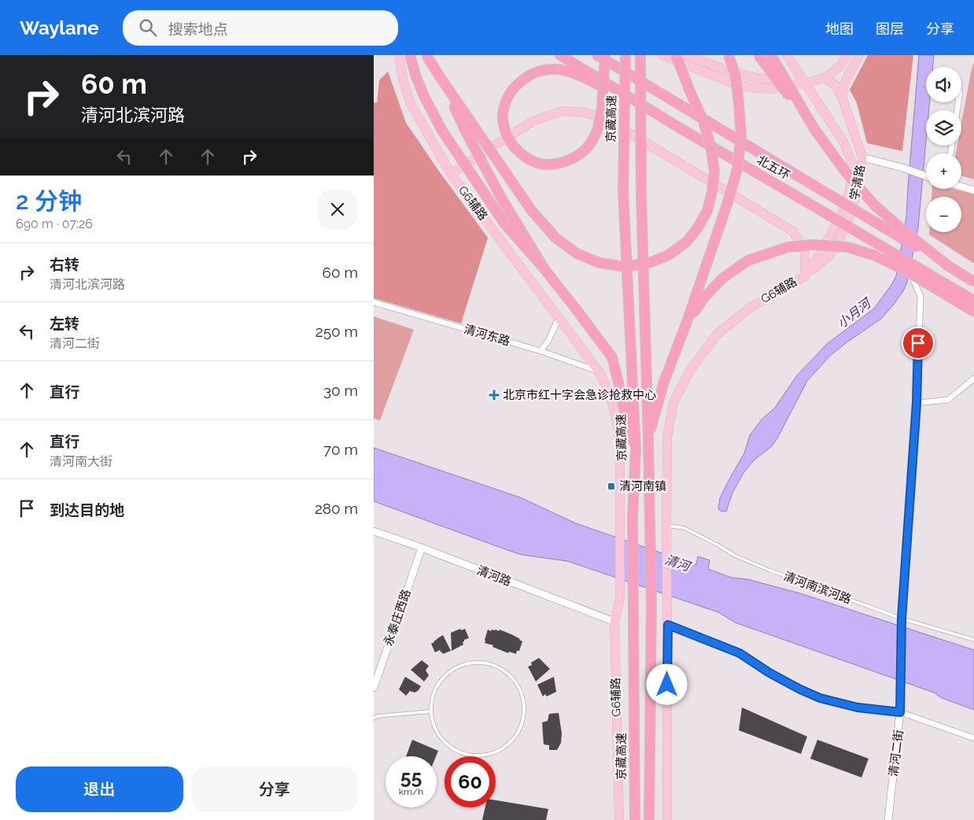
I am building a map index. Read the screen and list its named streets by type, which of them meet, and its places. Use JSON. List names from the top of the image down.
{
  "streets": {
    "highway": ["京藏高速", "北五环"],
    "main road": ["学清路", "G6辅路"],
    "street": [
      "清河东路",
      "清河路",
      "永泰庄西路",
      "清河二街"
    ],
    "lane": ["清河南滨河路"]
  },
  "crossings": [
    ["学清路", "G6辅路"],
    ["G6辅路", "清河东路"],
    ["G6辅路", "清河路"],
    ["G6辅路", "清河南滨河路"],
    ["清河路", "永泰庄西路"]
  ],
  "water": ["小月河", "清河"],
  "places": {
    "health": ["北京市红十字会急诊抢救中心"],
    "transit": ["清河南镇"]
  },
  "page": {
    "header": "Waylane",
    "search": "搜索地点",
    "nav": ["地图", "图层", "分享"],
    "turn": ["60 m", "清河北滨河路"],
    "map_buttons": ["+", "−"],
    "heading": ["2 分钟", "690 m · 07:26"],
    "list": [
      {
        "name": "右转",
        "note": "清河北滨河路",
        "value": "60 m"
      },
      {
        "name": "左转",
        "note": "清河二街",
        "value": "250 m"
      },
      {
        "name": "直行",
        "value": "30 m"
      },
      {
        "name": "直行",
        "note": "清河南大街",
        "value": "70 m"
      },
      {
        "name": "到达目的地",
        "value": "280 m"
      }
    ],
    "speed": "55 km/h",
    "limit": "60",
    "buttons": ["退出", "分享"]
  }
}
